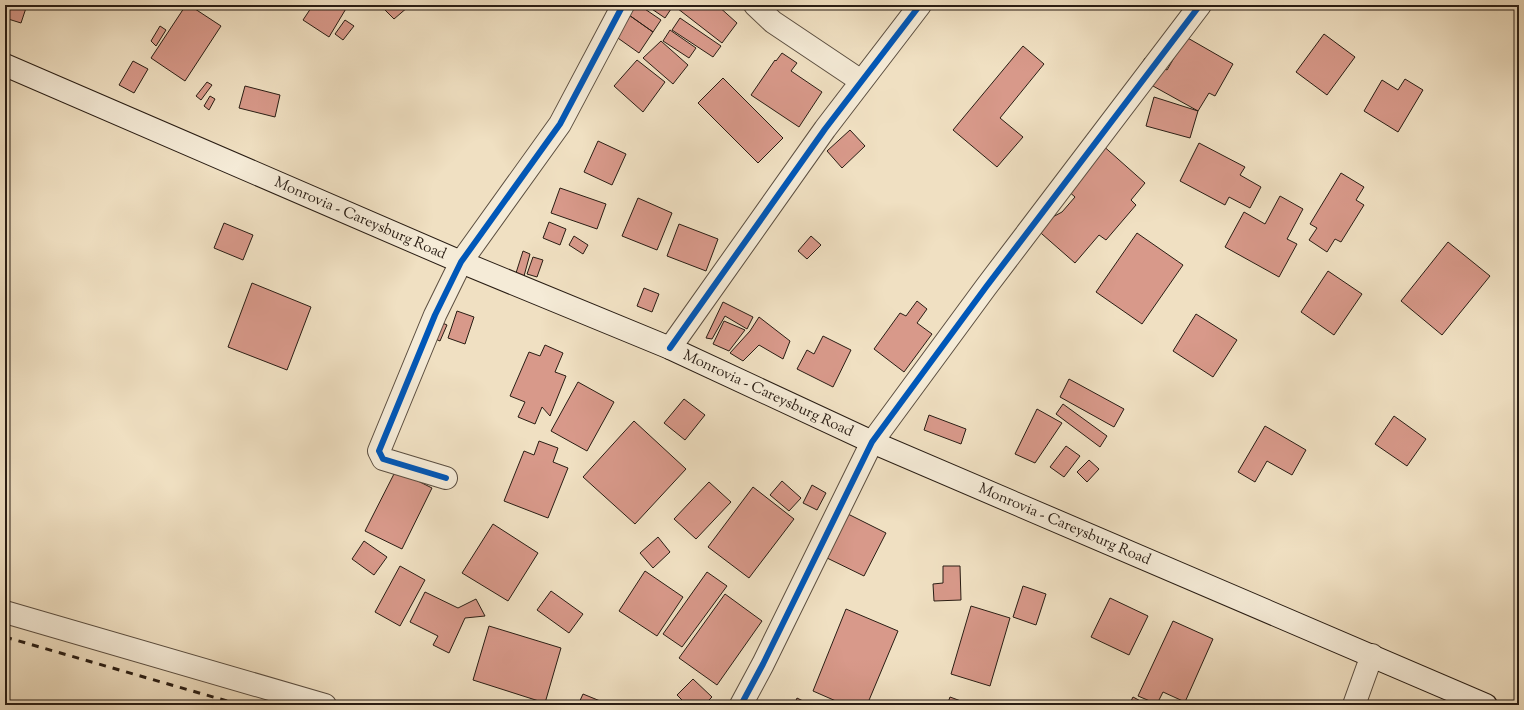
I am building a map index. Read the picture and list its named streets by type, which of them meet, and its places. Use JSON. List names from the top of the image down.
{
  "streets": {
    "street": ["Monrovia - Careysburg Road"]
  }
}
